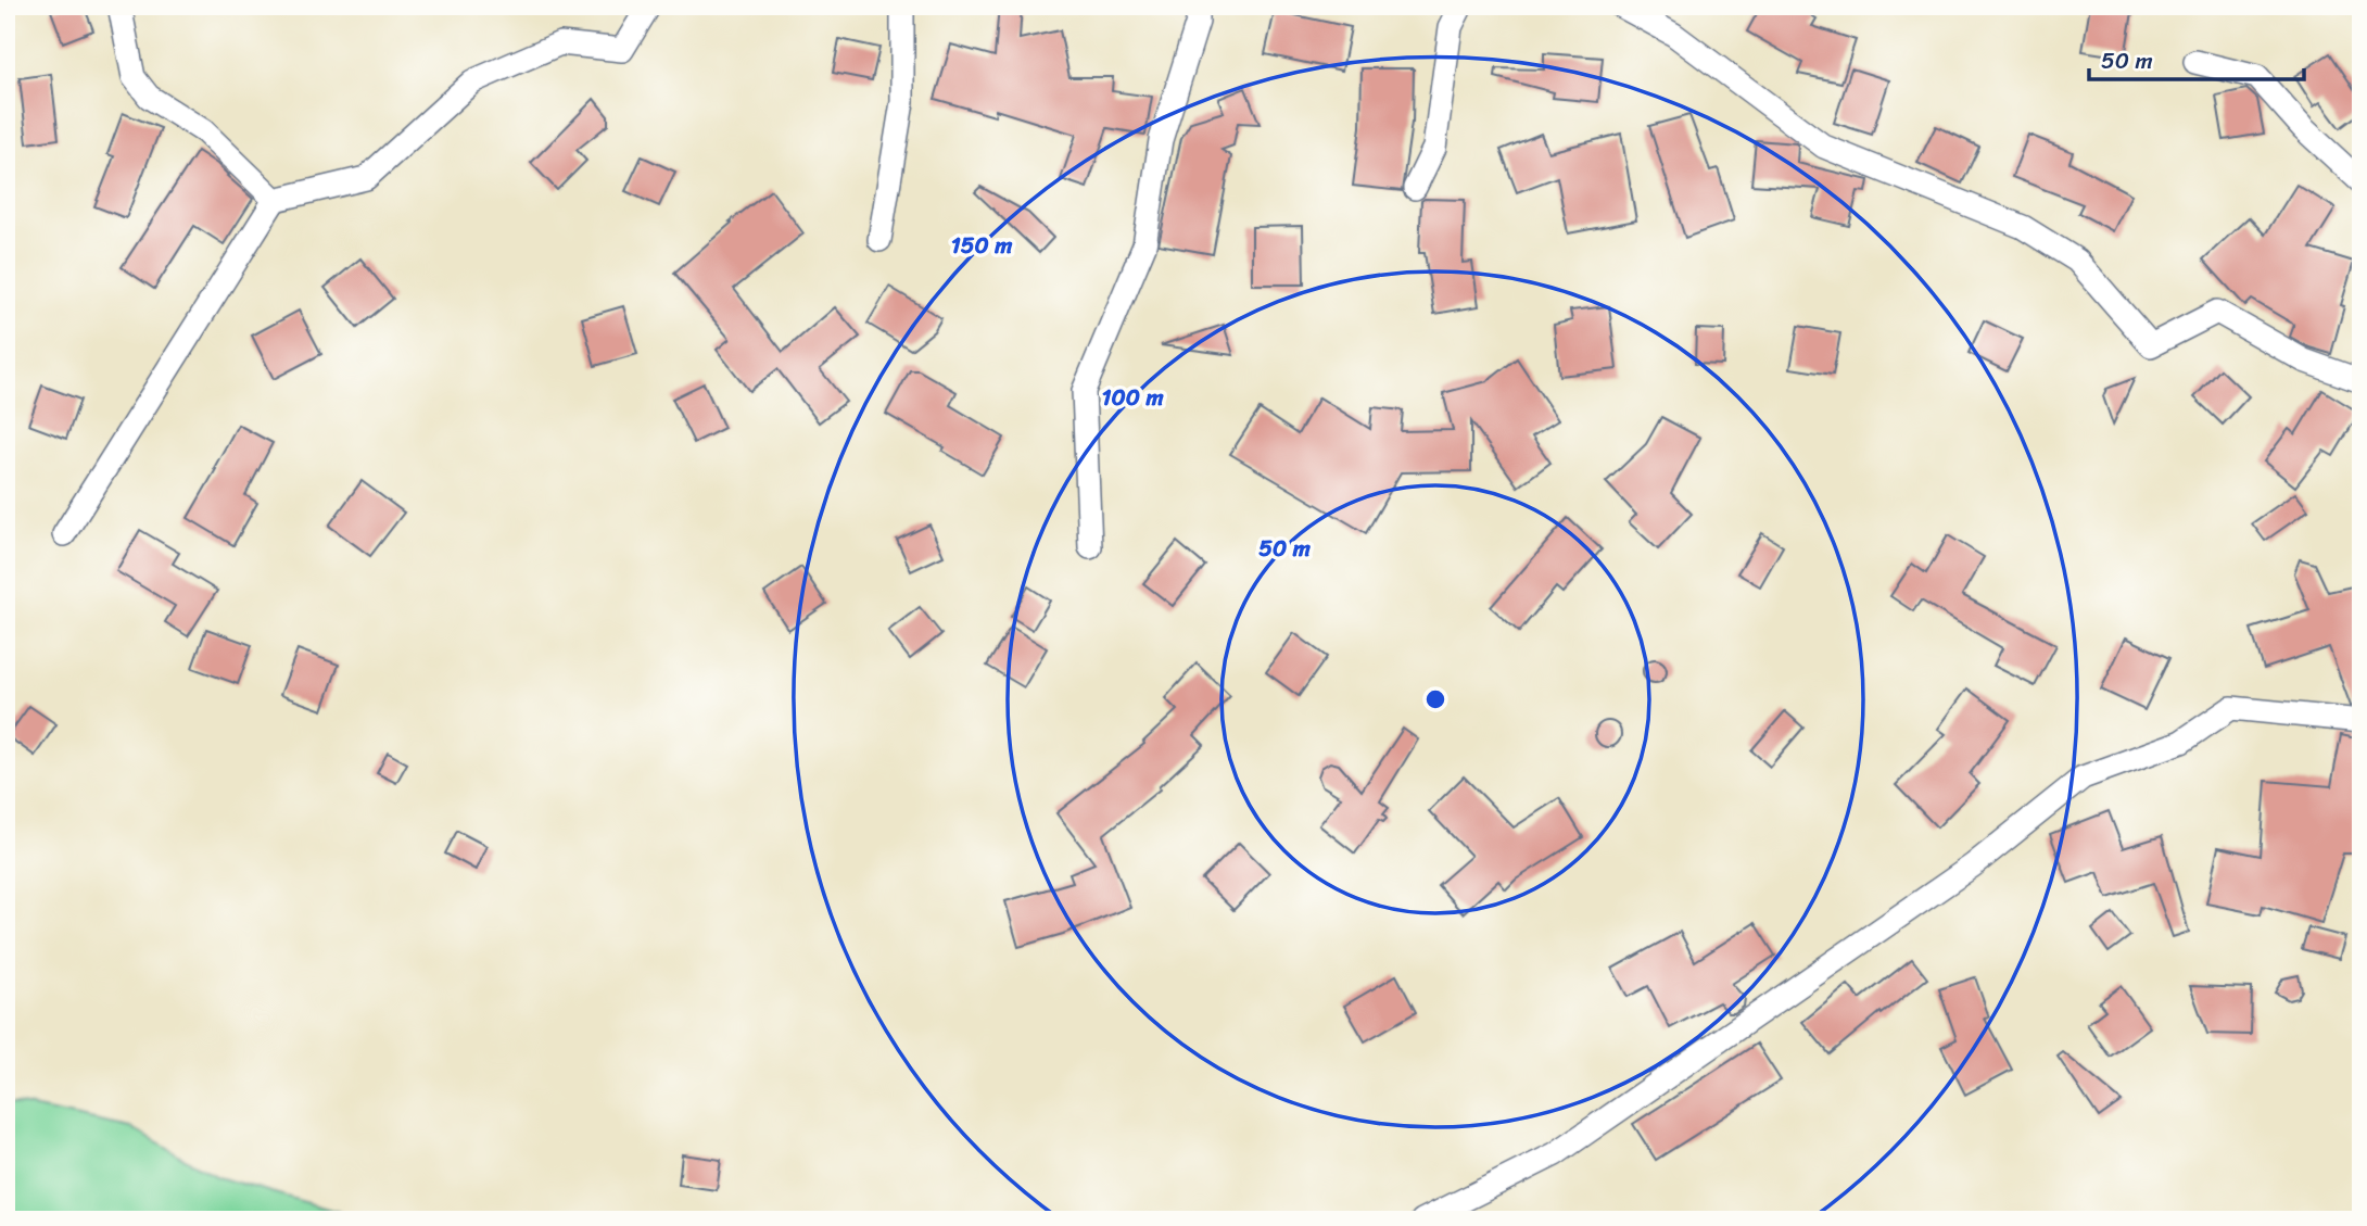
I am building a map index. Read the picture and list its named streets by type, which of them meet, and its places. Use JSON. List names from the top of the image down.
{
  "scale_bar": "50 m",
  "rings": ["150 m", "100 m", "50 m"]
}
